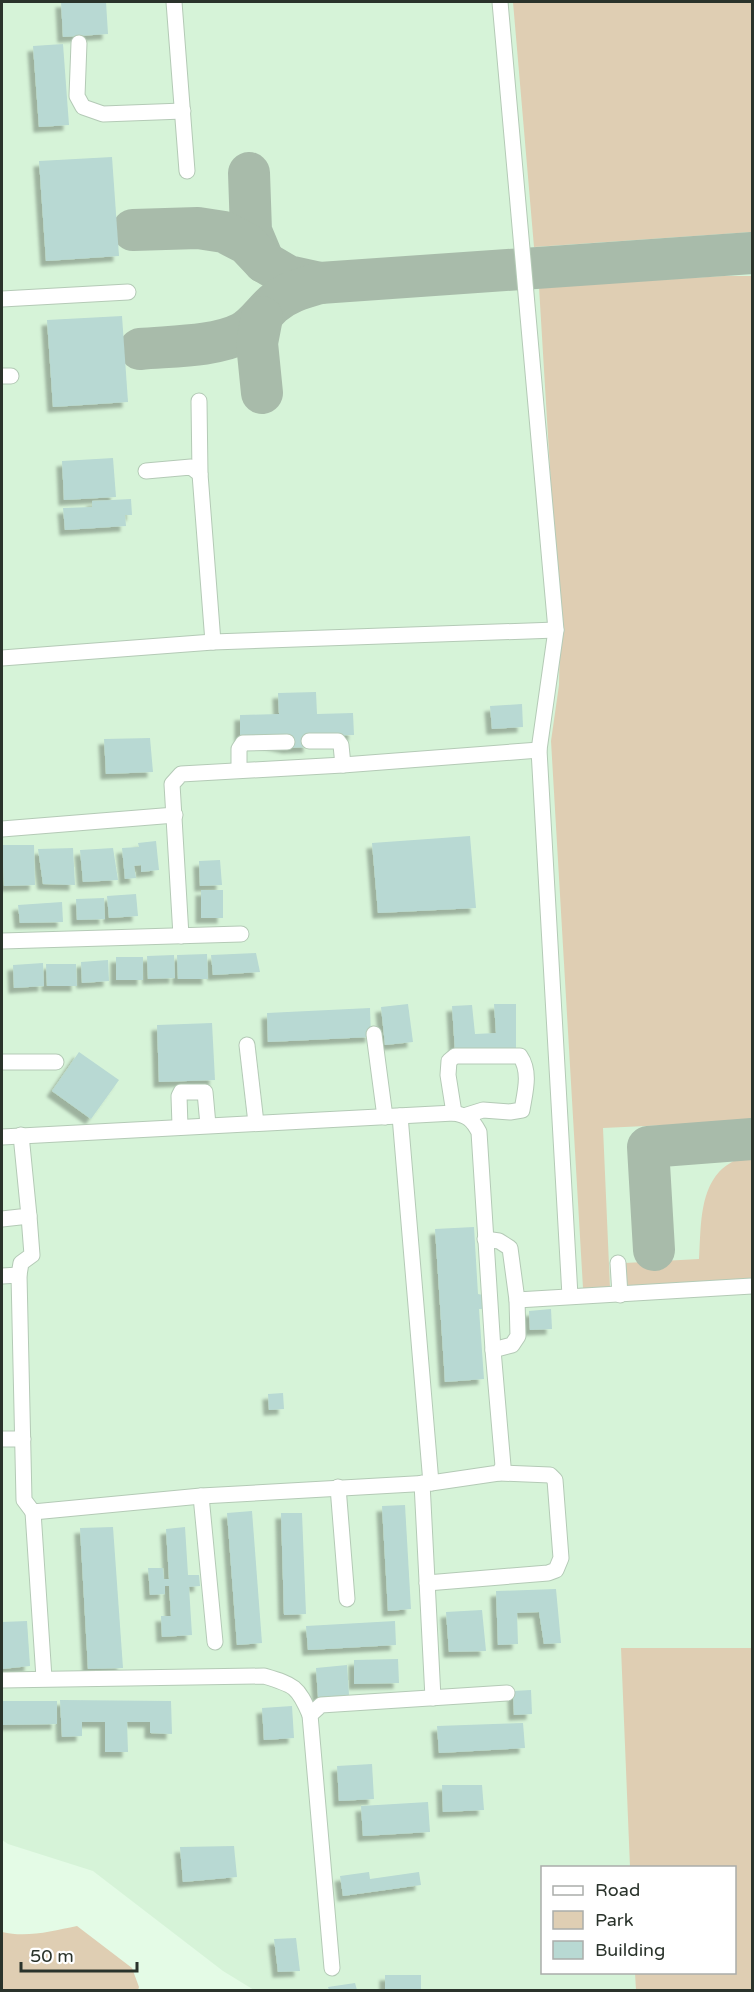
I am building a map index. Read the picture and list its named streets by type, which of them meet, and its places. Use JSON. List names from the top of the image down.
{
  "legend": ["Road", "Park", "Building"],
  "scale_bar": "50 m"
}
